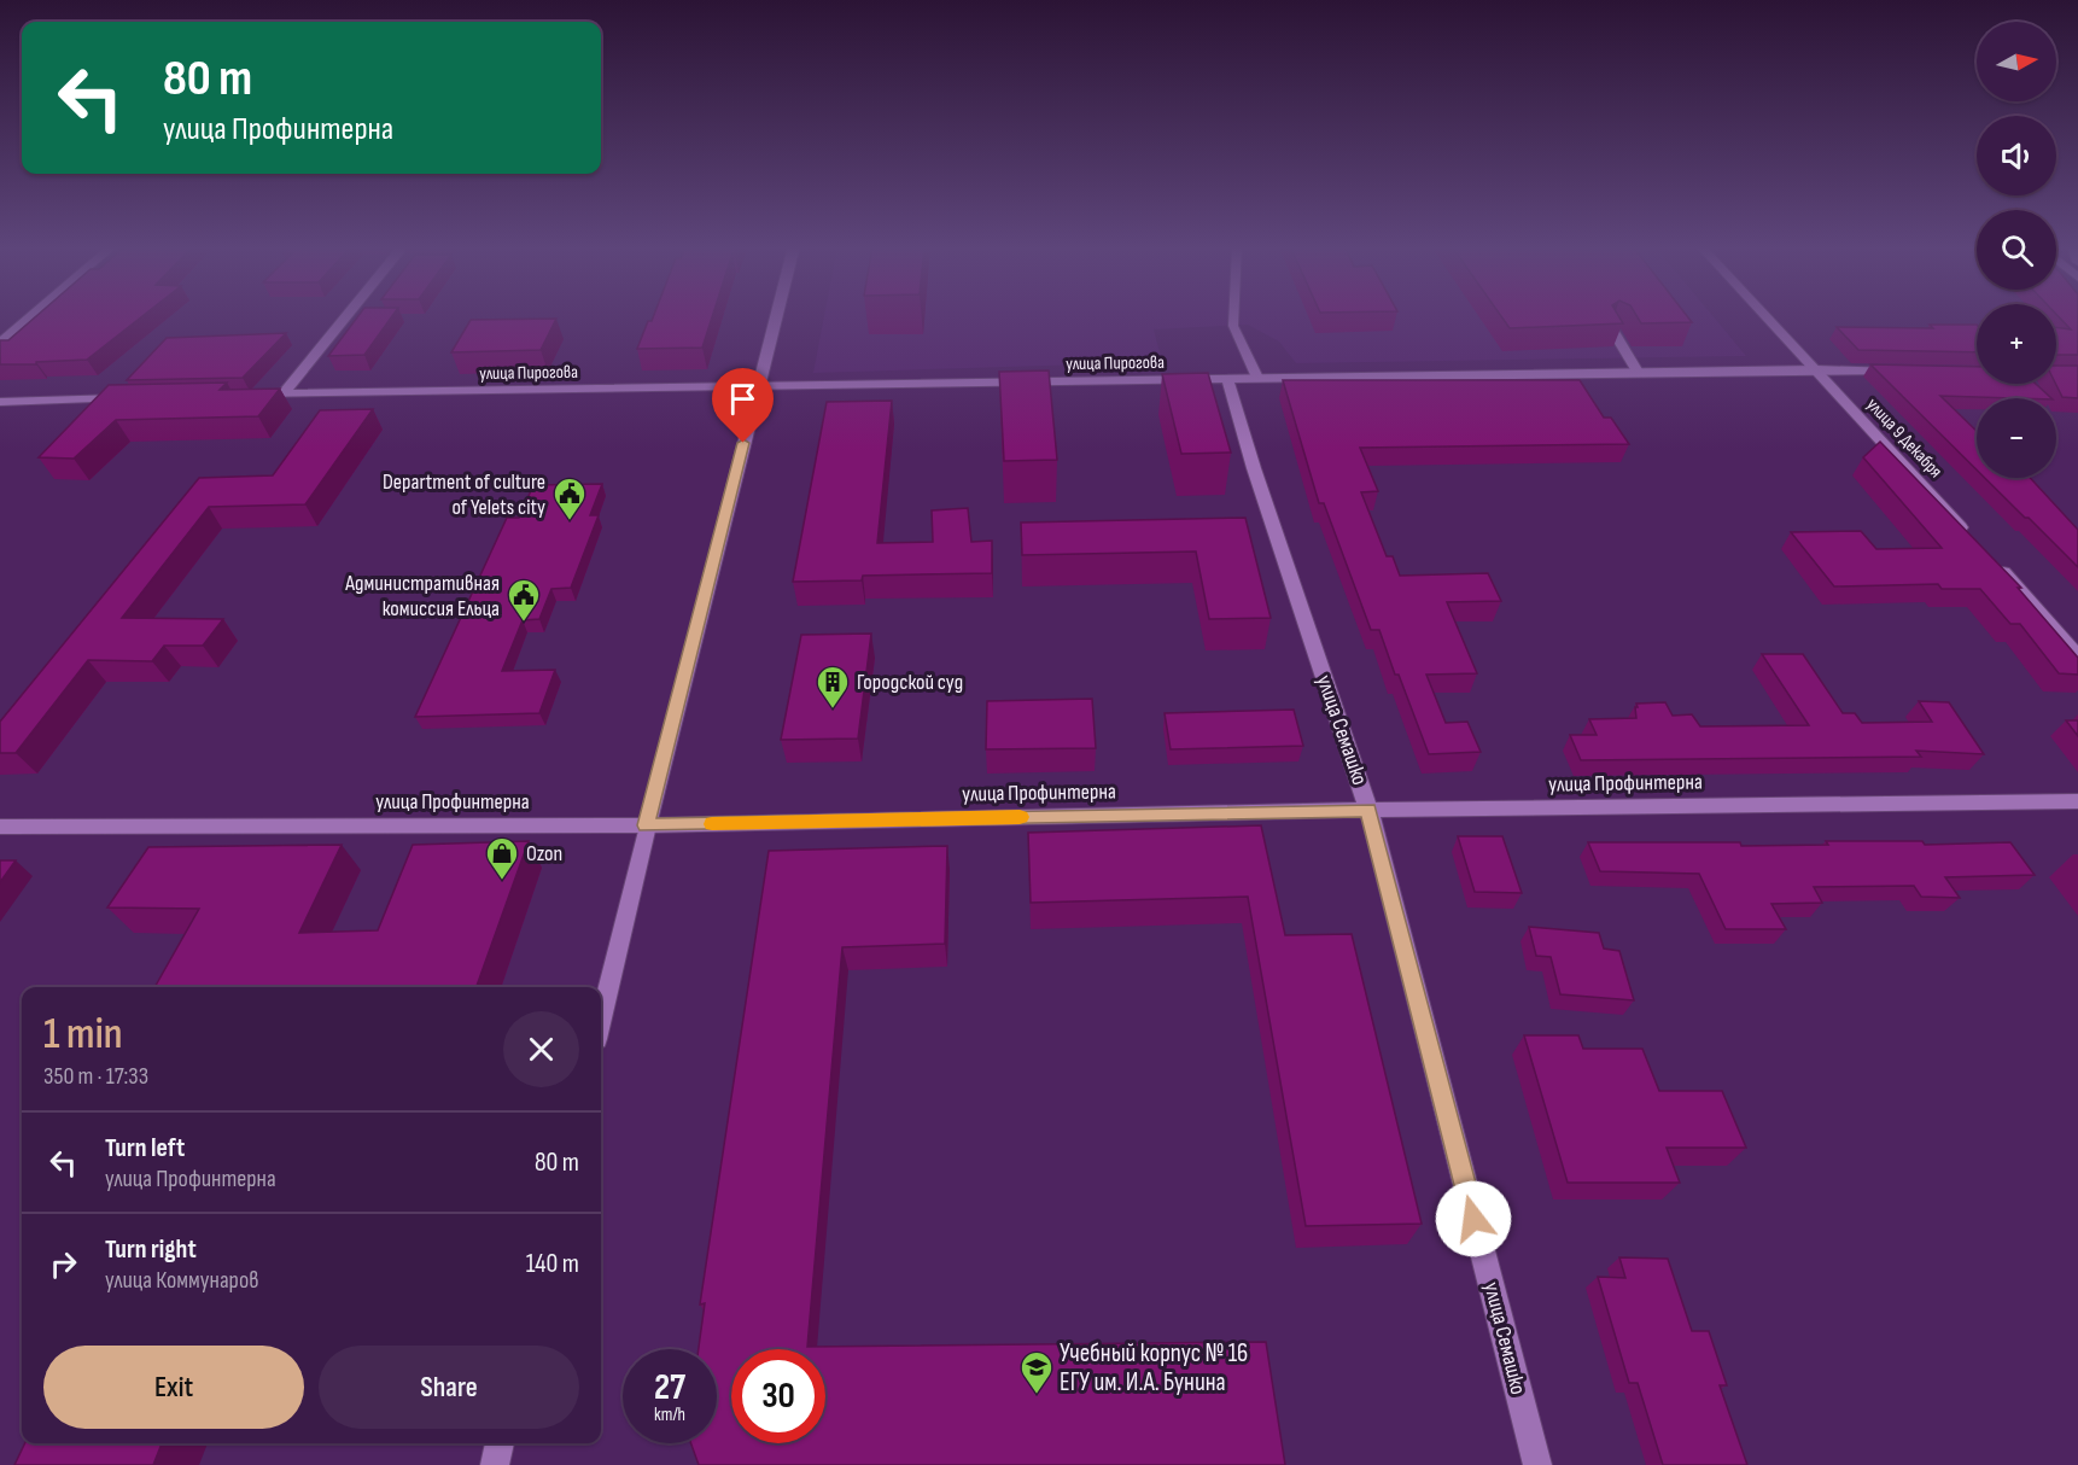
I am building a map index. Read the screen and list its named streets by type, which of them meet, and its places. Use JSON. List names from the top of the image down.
{
  "streets": {
    "street": [
      "улица Пирогова",
      "улица 9 Декабря",
      "улица Семашко",
      "улица Профинтерна"
    ]
  },
  "crossings": [
    ["улица Пирогова", "улица 9 Декабря"],
    ["улица Пирогова", "улица Семашко"],
    ["улица Семашко", "улица Профинтерна"]
  ],
  "places": {
    "public building": ["Department of culture of Yelets city", "Административная комиссия Ельца"],
    "building": ["Городской суд"],
    "shop": ["Ozon"],
    "school or university": ["Учебный корпус № 16 ЕГУ им. И.А. Бунина"]
  },
  "north": "right",
  "page": {
    "map_buttons": ["+", "−"],
    "turn": ["80 m", "улица Профинтерна"],
    "heading": ["1 min", "350 m · 17:33"],
    "list": [
      {
        "name": "Turn left",
        "note": "улица Профинтерна",
        "value": "80 m"
      },
      {
        "name": "Turn right",
        "note": "улица Коммунаров",
        "value": "140 m"
      }
    ],
    "buttons": ["Exit", "Share"],
    "speed": "27 km/h",
    "limit": "30"
  }
}
